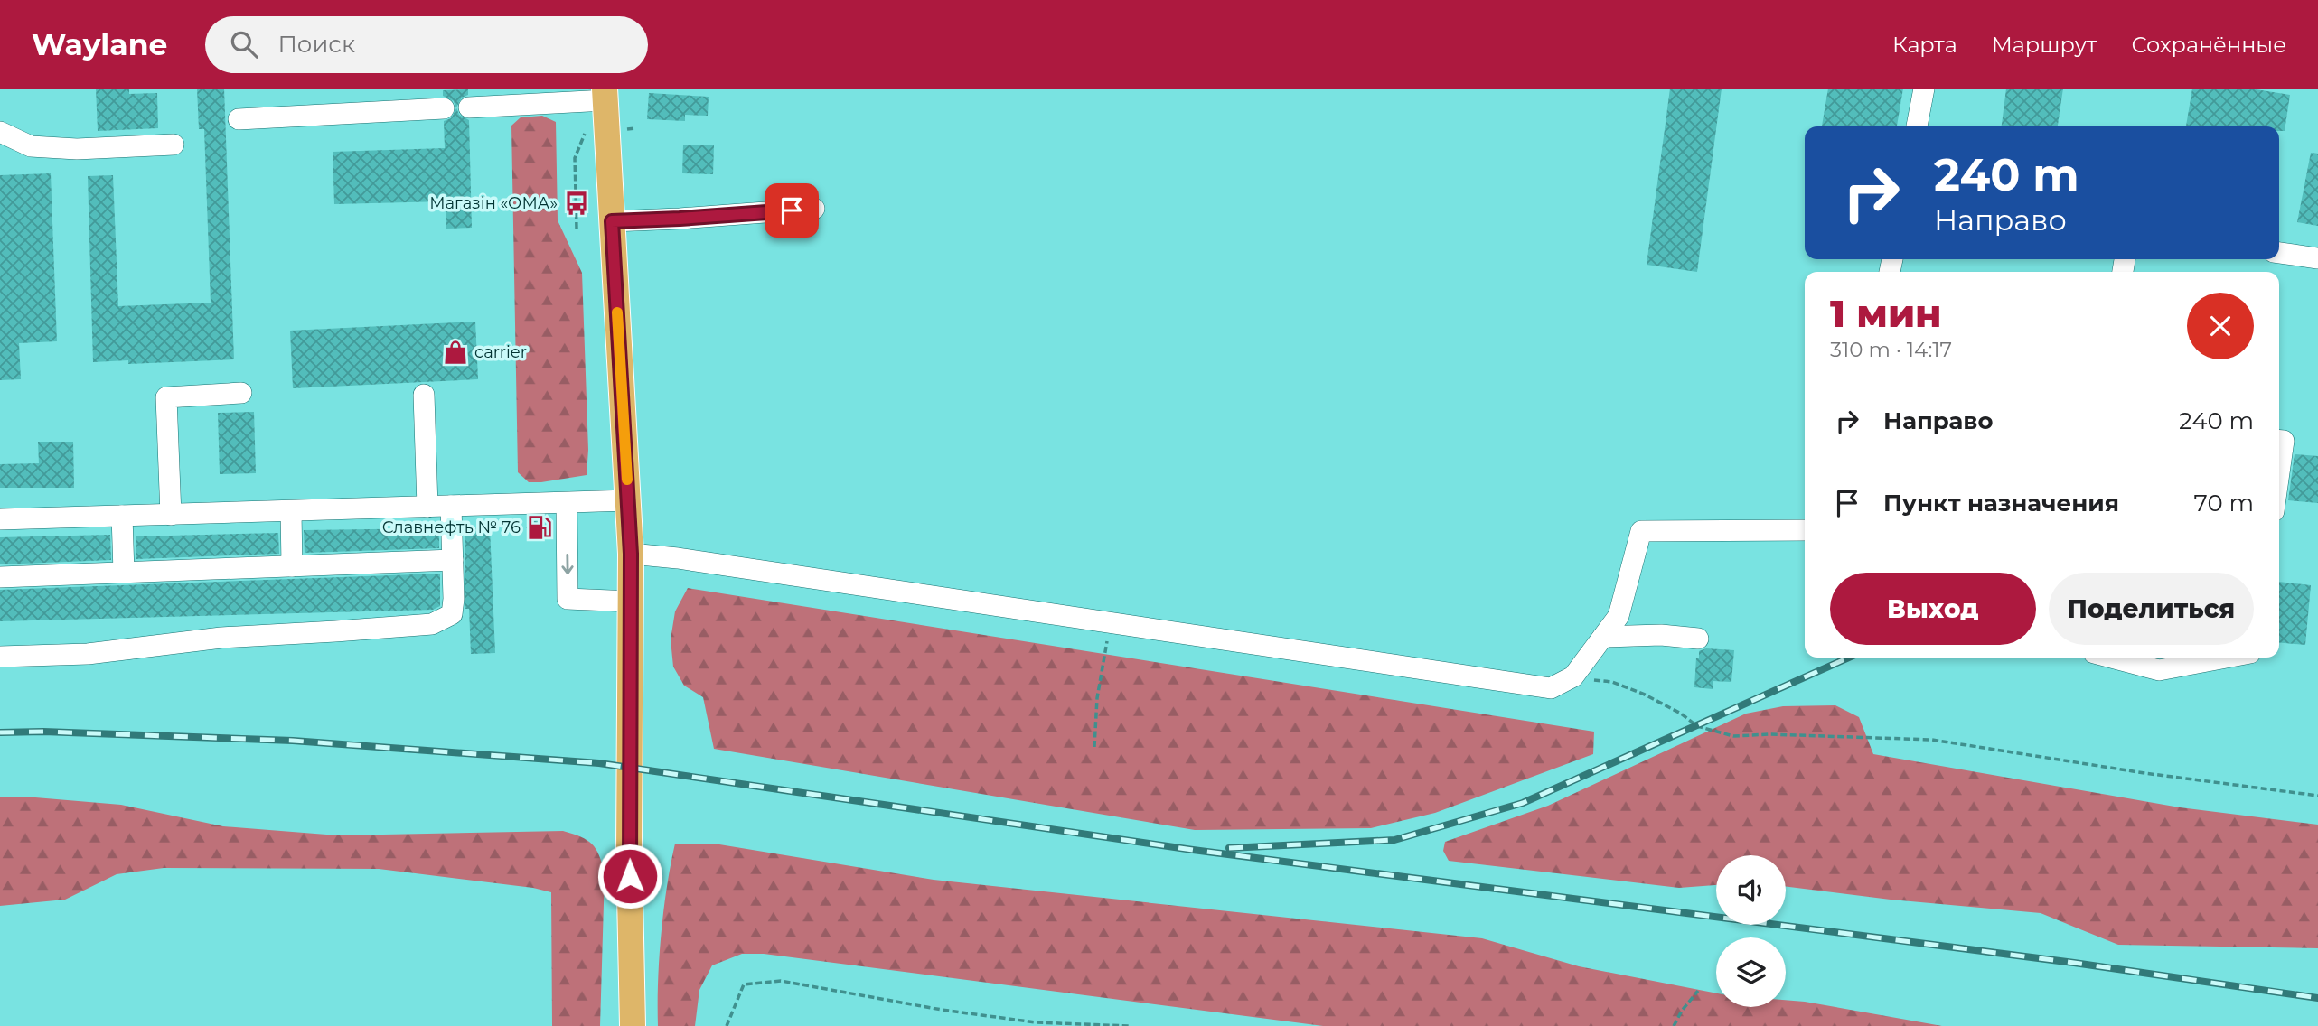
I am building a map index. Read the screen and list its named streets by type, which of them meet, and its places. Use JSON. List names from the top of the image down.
{
  "places": {
    "bus stop": ["Магазін «ОМА»"],
    "shop": ["carrier"],
    "fuel station": ["Славнефть № 76"]
  },
  "page": {
    "header": "Waylane",
    "search": "Поиск",
    "nav": ["Карта", "Маршрут", "Сохранённые"],
    "turn": ["240 m", "Направо"],
    "heading": ["1 мин", "310 m · 14:17"],
    "list": [
      {
        "name": "Направо",
        "value": "240 m"
      },
      {
        "name": "Пункт назначения",
        "value": "70 m"
      }
    ],
    "buttons": ["Выход", "Поделиться"]
  }
}
